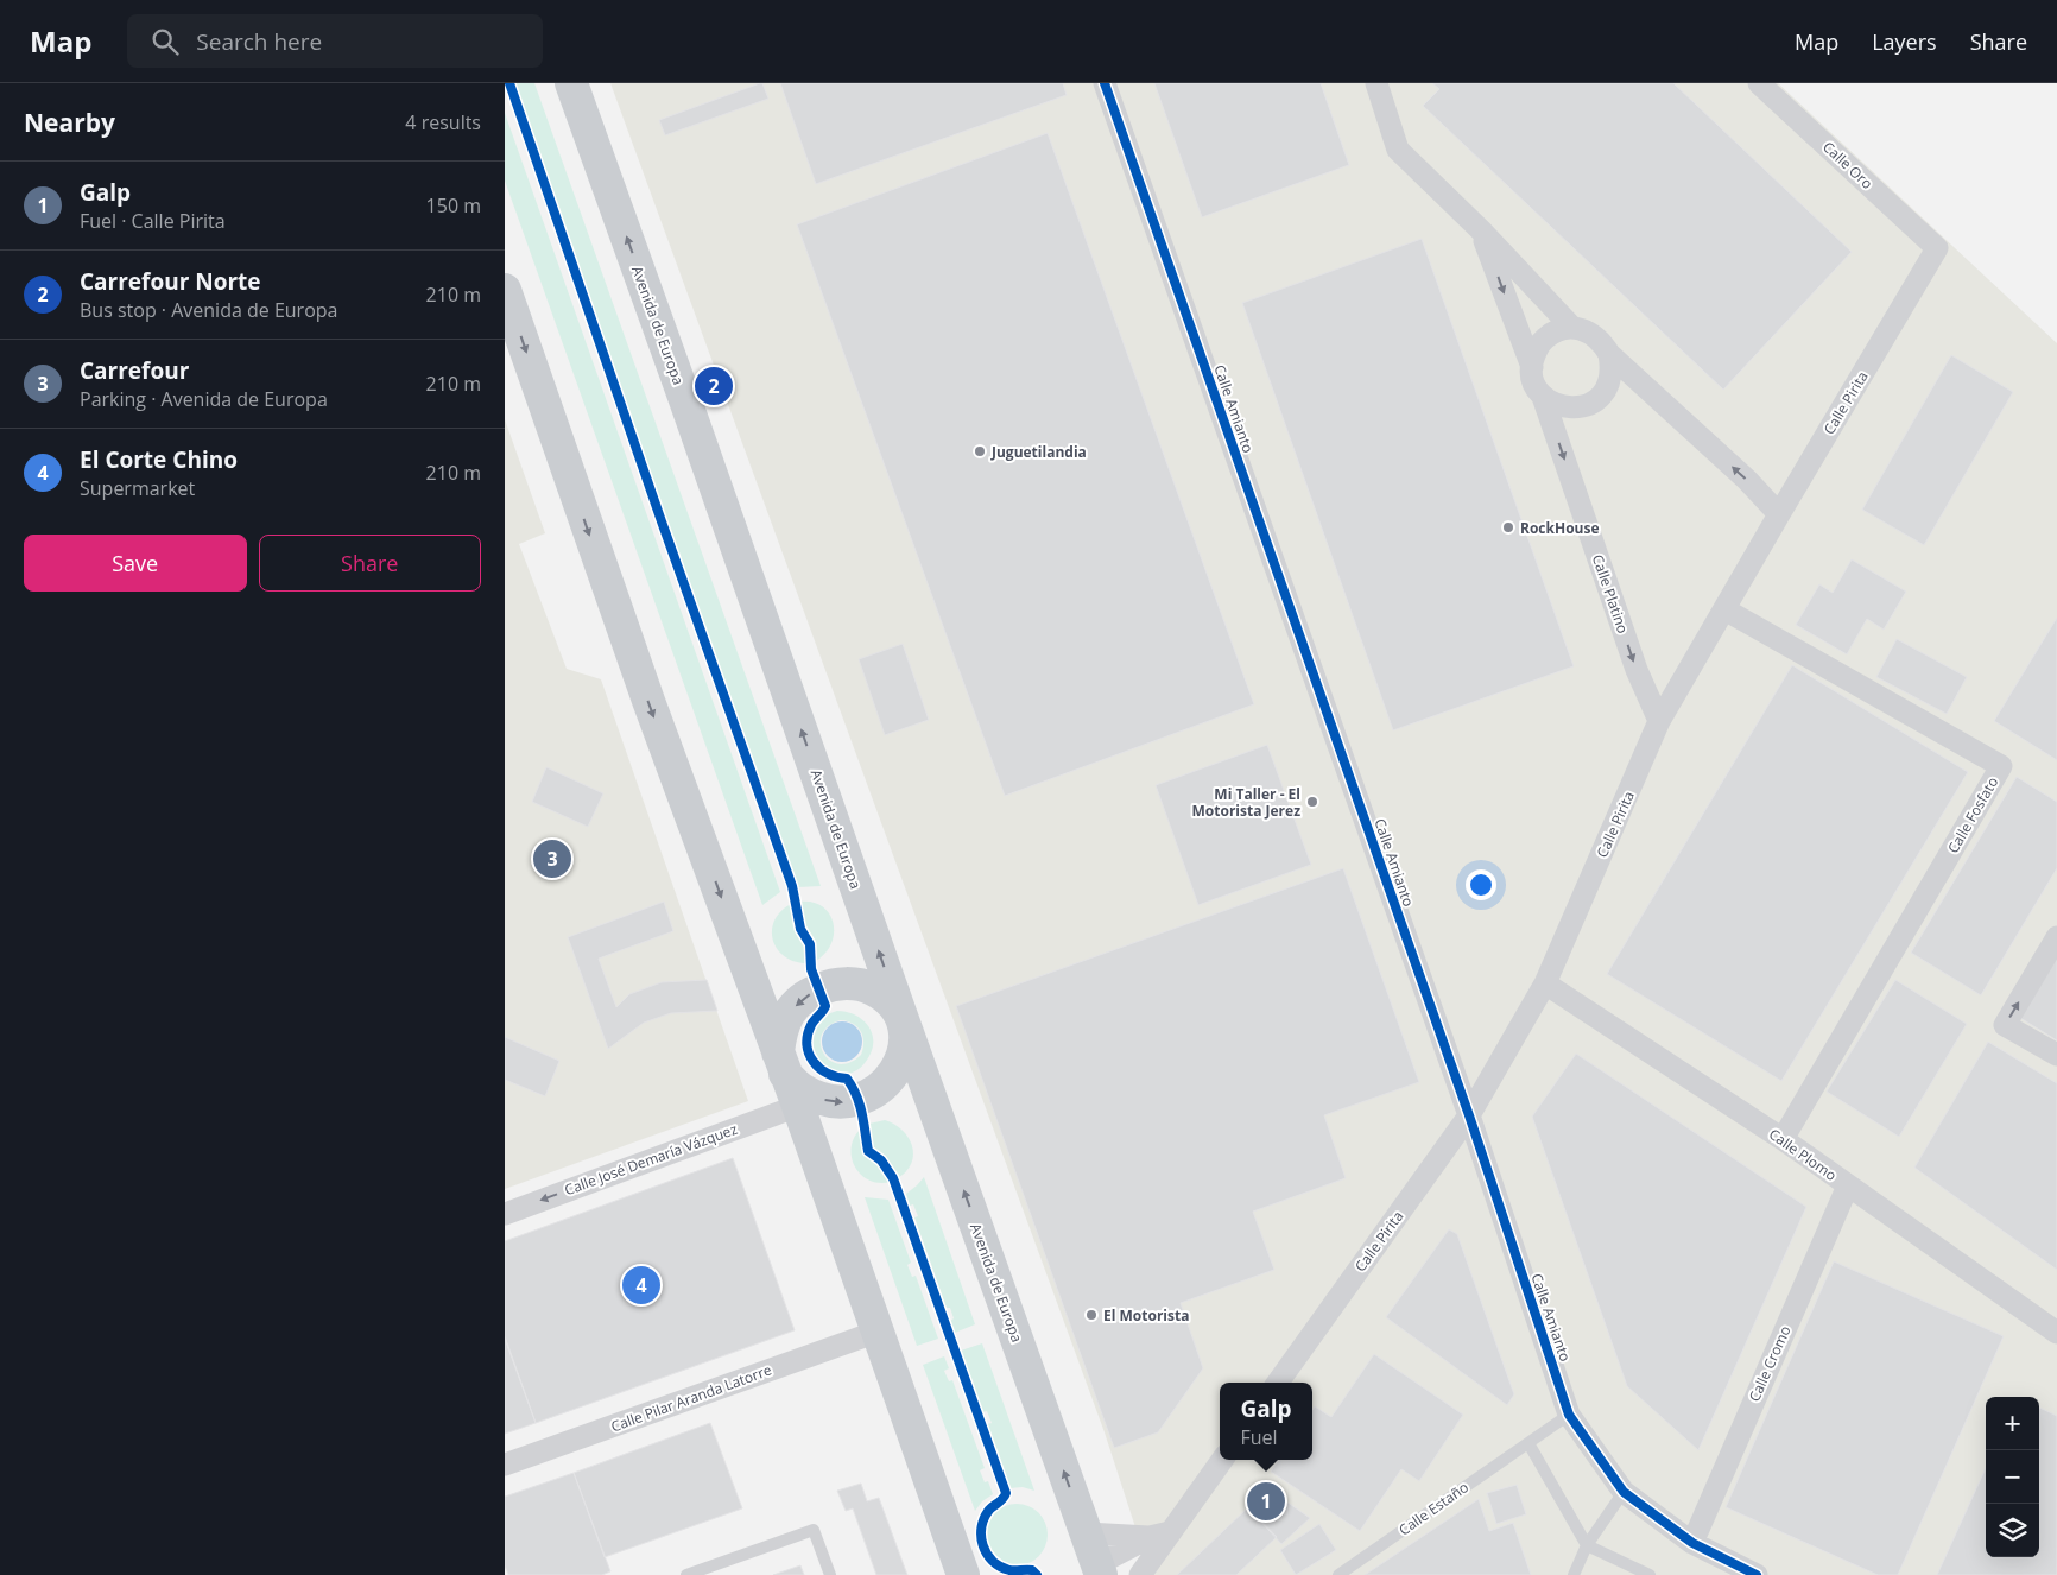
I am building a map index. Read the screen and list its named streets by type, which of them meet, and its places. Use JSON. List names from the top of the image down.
{
  "streets": {
    "main road": ["Avenida de Europa"],
    "street": [
      "Calle Oro",
      "Calle Pirita",
      "Calle Amianto",
      "Calle Platino",
      "Calle Fosfato",
      "Calle Plomo",
      "Calle José Demaría Vázquez",
      "Calle Cromo",
      "Calle Pilar Aranda Latorre"
    ],
    "lane": ["Calle Estaño"]
  },
  "crossings": [
    ["Calle Oro", "Calle Pirita"],
    ["Calle Pirita", "Calle Amianto"],
    ["Calle Pirita", "Calle Platino"],
    ["Calle Pirita", "Calle Fosfato"],
    ["Calle Pirita", "Calle Plomo"],
    ["Calle Amianto", "Calle Cromo"],
    ["Calle Amianto", "Calle Estaño"],
    ["Calle Fosfato", "Calle Plomo"],
    ["Calle Plomo", "Calle Cromo"]
  ],
  "one_way": ["Calle Platino", "Calle José Demaría Vázquez"],
  "places": [
    "Juguetilandia",
    "RockHouse",
    "Mi Taller - El Motorista Jerez",
    "El Motorista"
  ],
  "page": {
    "header": "Map",
    "search": "Search here",
    "nav": ["Map", "Layers", "Share"],
    "heading": ["Nearby", "4 results"],
    "list": [
      {
        "mark": "1",
        "name": "Galp",
        "note": "Fuel · Calle Pirita",
        "value": "150 m"
      },
      {
        "mark": "2",
        "name": "Carrefour Norte",
        "note": "Bus stop · Avenida de Europa",
        "value": "210 m"
      },
      {
        "mark": "3",
        "name": "Carrefour",
        "note": "Parking · Avenida de Europa",
        "value": "210 m"
      },
      {
        "mark": "4",
        "name": "El Corte Chino",
        "note": "Supermarket",
        "value": "210 m"
      }
    ],
    "pins": [
      "2",
      "3",
      "4",
      "1"
    ],
    "buttons": ["Save", "Share"],
    "popup": ["Galp", "Fuel"],
    "map_buttons": ["+", "−"]
  }
}
